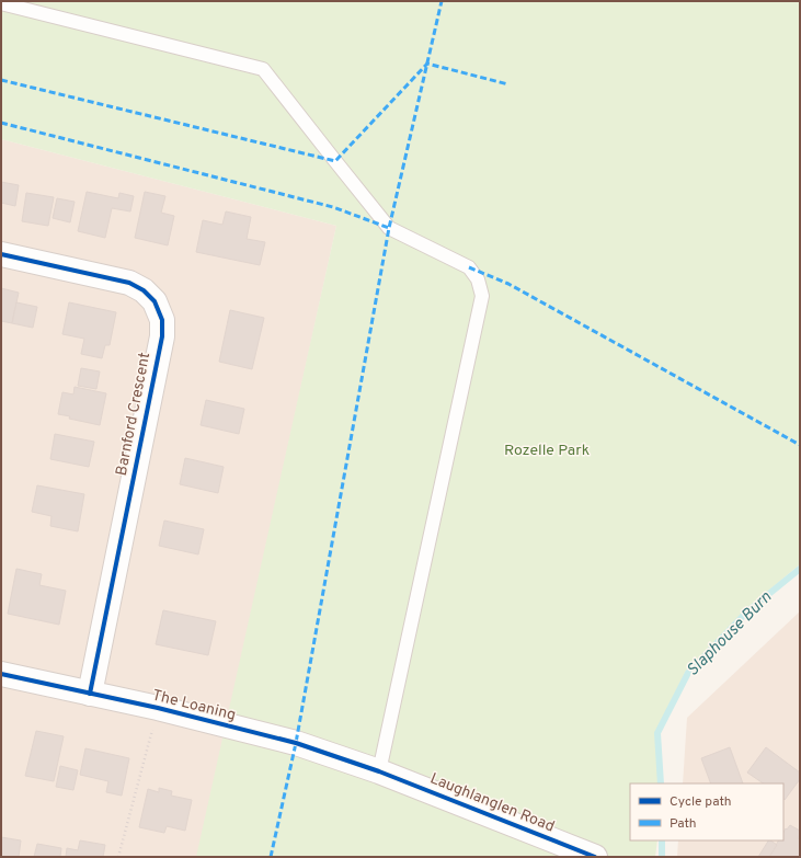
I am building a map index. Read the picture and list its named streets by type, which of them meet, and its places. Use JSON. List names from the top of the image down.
{
  "streets": {
    "street": ["Barnford Crescent", "The Loaning", "Laughlanglen Road"]
  },
  "crossings": [
    ["Barnford Crescent", "The Loaning"],
    ["The Loaning", "Laughlanglen Road"]
  ],
  "water": ["Slaphouse Burn"],
  "parks": ["Rozelle Park"],
  "legend": ["Cycle path", "Path"]
}
